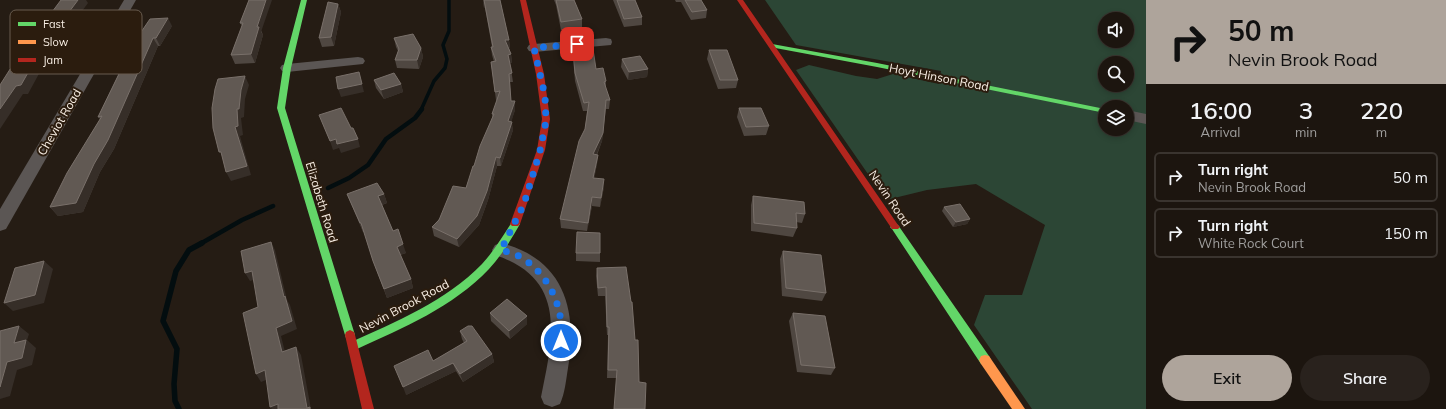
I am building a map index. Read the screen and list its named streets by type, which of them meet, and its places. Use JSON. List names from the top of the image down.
{
  "streets": {
    "street": [
      "Hoyt Hinson Road",
      "Cheviot Road",
      "Nevin Road",
      "Elizabeth Road",
      "Nevin Brook Road"
    ]
  },
  "crossings": [
    ["Hoyt Hinson Road", "Nevin Road"],
    ["Elizabeth Road", "Nevin Brook Road"]
  ],
  "legend": ["Fast", "Slow", "Jam"],
  "page": {
    "turn": ["50 m", "Nevin Brook Road"],
    "eta": [
      "16:00",
      "Arrival",
      "3",
      "min",
      "220",
      "m"
    ],
    "list": [
      {
        "name": "Turn right",
        "note": "Nevin Brook Road",
        "value": "50 m"
      },
      {
        "name": "Turn right",
        "note": "White Rock Court",
        "value": "150 m"
      }
    ],
    "buttons": ["Exit", "Share"]
  }
}
